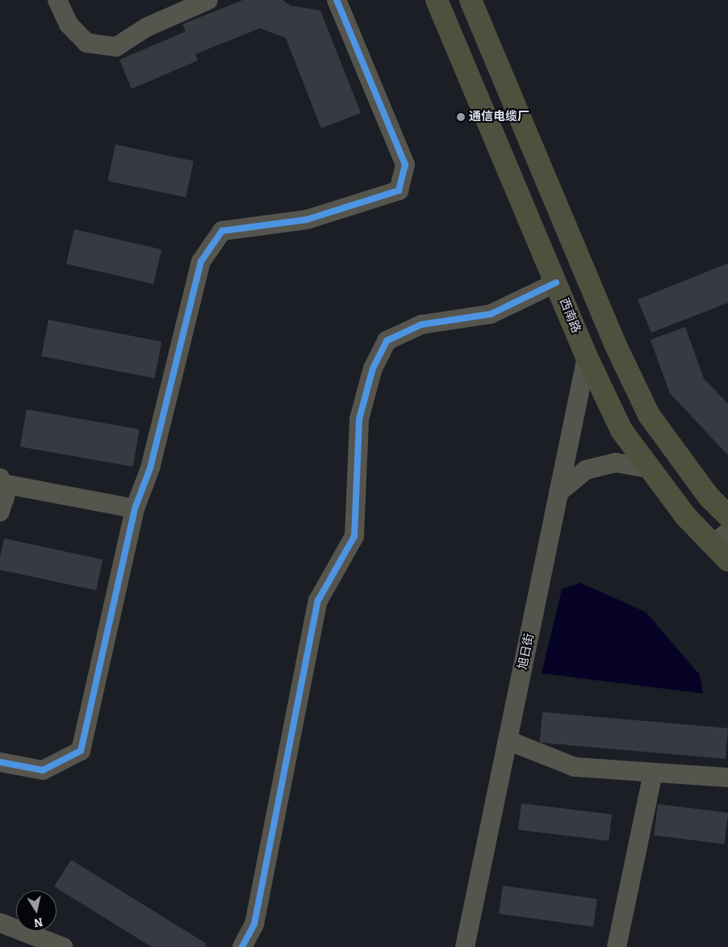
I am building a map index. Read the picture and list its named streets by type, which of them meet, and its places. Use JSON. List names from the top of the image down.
{
  "streets": {
    "main road": ["西南路"],
    "street": ["旭日街"]
  },
  "crossings": [
    ["西南路", "旭日街"]
  ],
  "places": ["通信电缆厂"],
  "north": "bottom"
}
